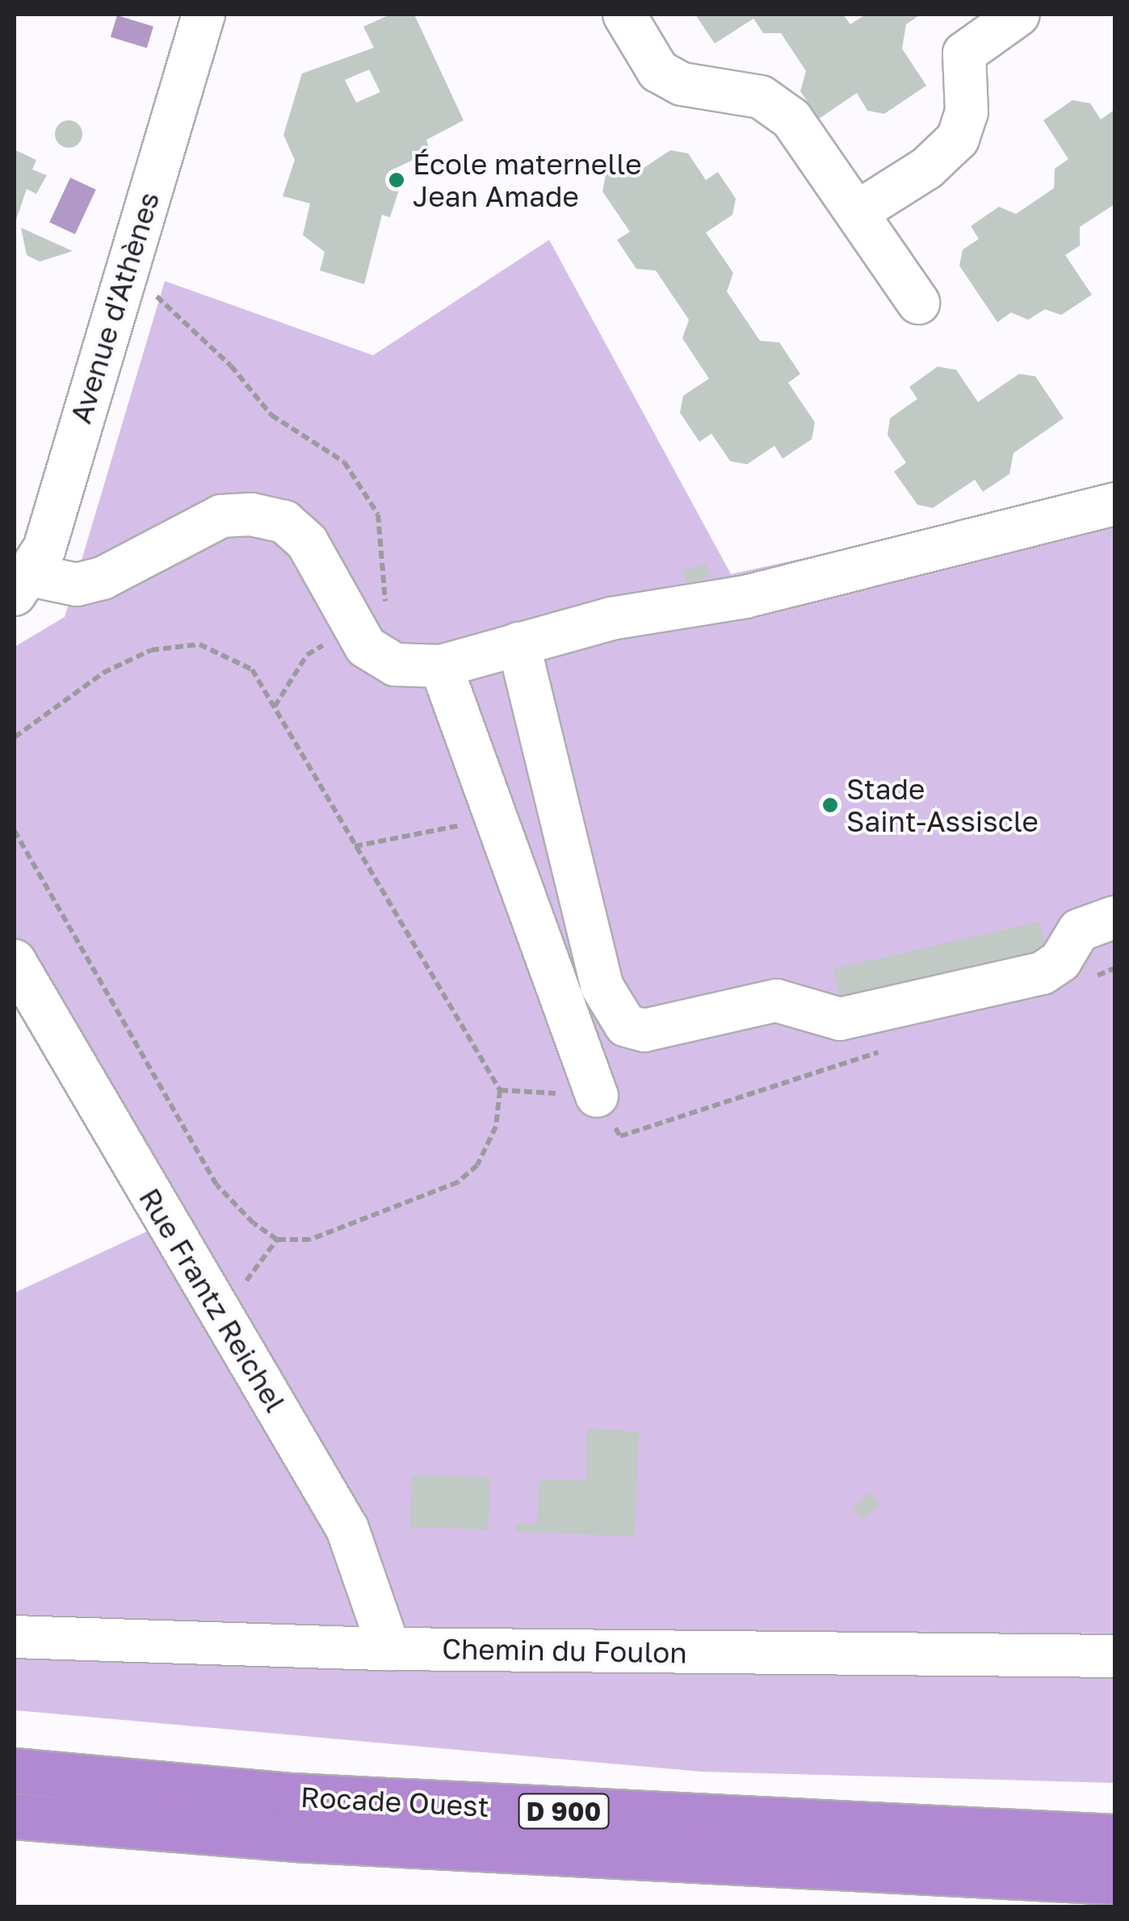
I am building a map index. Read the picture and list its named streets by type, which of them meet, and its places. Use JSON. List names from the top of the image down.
{
  "streets": {
    "highway": ["Rocade Ouest", "D 900"],
    "street": ["Avenue d'Athènes", "Rue Frantz Reichel", "Chemin du Foulon"]
  },
  "crossings": [
    ["Rue Frantz Reichel", "Chemin du Foulon"]
  ],
  "places": ["École maternelle Jean Amade", "Stade Saint-Assiscle"]
}
